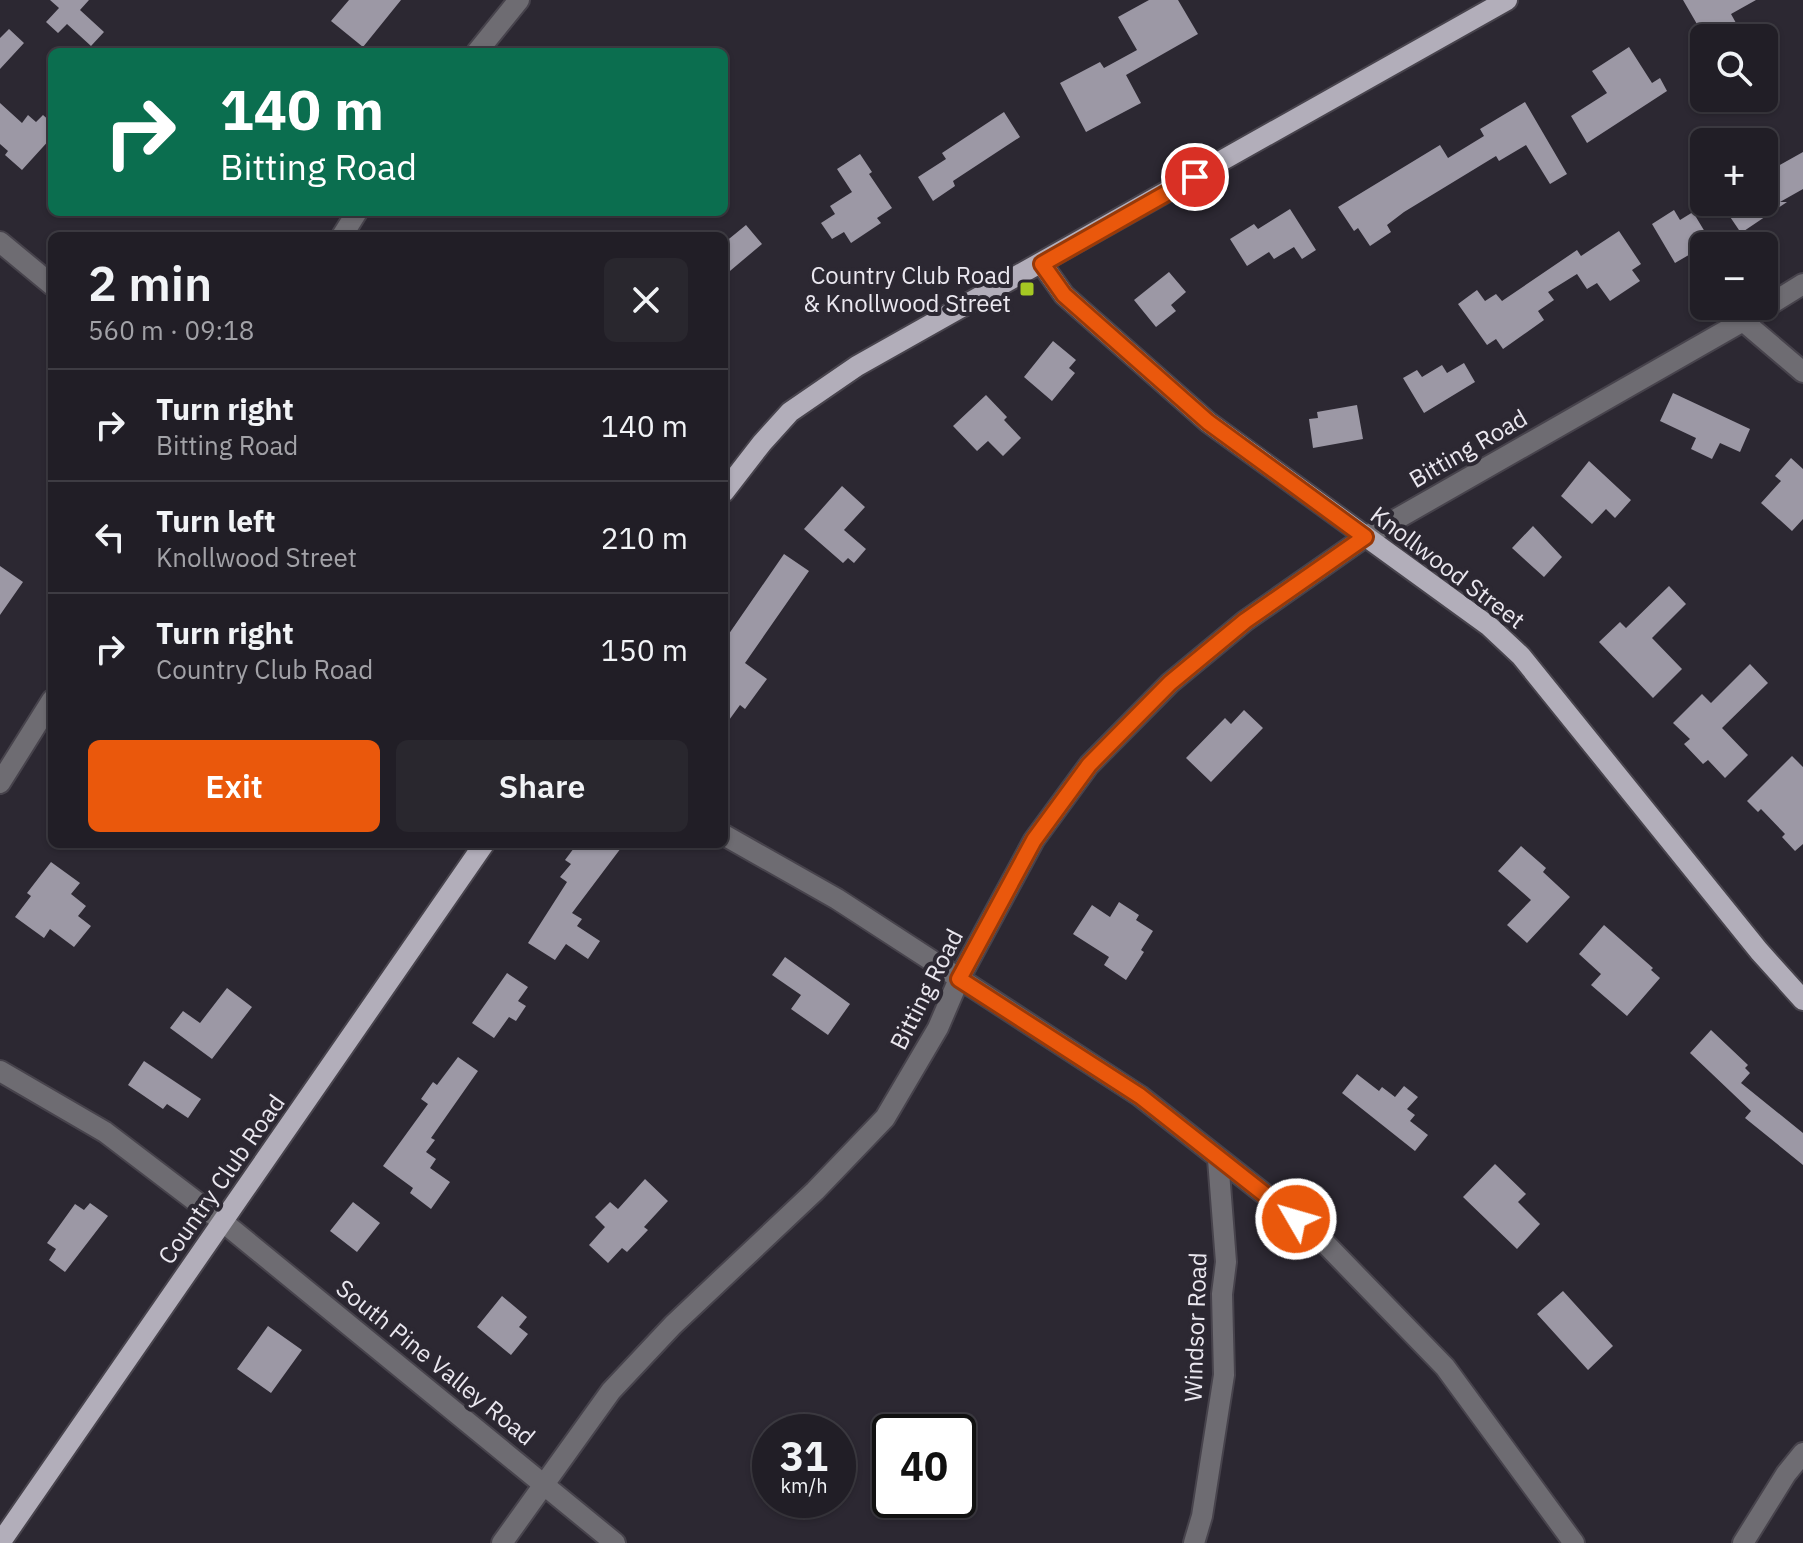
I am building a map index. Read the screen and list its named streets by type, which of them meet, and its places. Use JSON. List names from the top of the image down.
{
  "streets": {
    "main road": ["Knollwood Street", "Country Club Road"],
    "street": ["Bitting Road", "Windsor Road", "South Pine Valley Road"]
  },
  "crossings": [
    ["Bitting Road", "Knollwood Street"],
    ["Bitting Road", "South Pine Valley Road"],
    ["Country Club Road", "South Pine Valley Road"]
  ],
  "places": {
    "transit": ["Country Club Road & Knollwood Street"]
  },
  "page": {
    "map_buttons": ["+", "−"],
    "turn": ["140 m", "Bitting Road"],
    "heading": ["2 min", "560 m · 09:18"],
    "list": [
      {
        "name": "Turn right",
        "note": "Bitting Road",
        "value": "140 m"
      },
      {
        "name": "Turn left",
        "note": "Knollwood Street",
        "value": "210 m"
      },
      {
        "name": "Turn right",
        "note": "Country Club Road",
        "value": "150 m"
      }
    ],
    "buttons": ["Exit", "Share"],
    "speed": "31 km/h",
    "limit": "40"
  }
}
